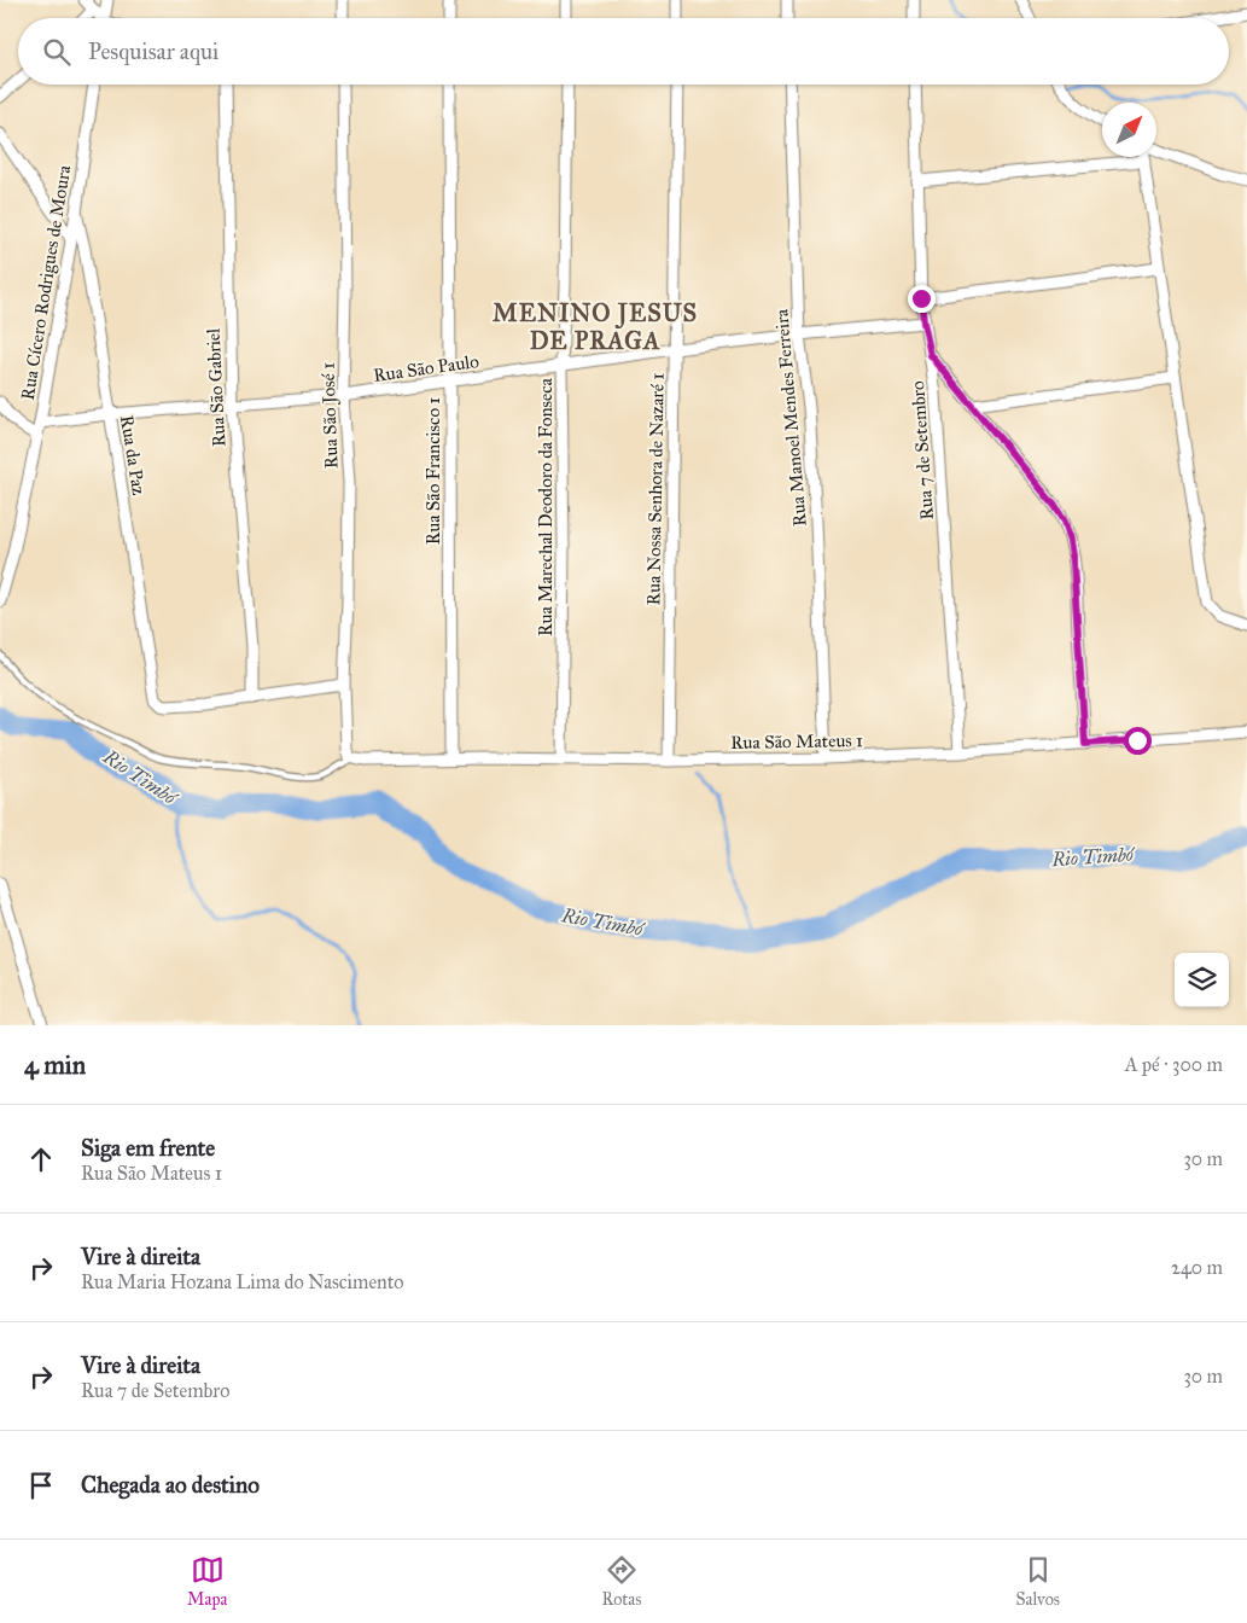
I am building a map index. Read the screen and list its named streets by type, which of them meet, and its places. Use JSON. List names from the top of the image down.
{
  "streets": {
    "street": [
      "Rua Cícero Rodrigues de Moura",
      "Rua São Paulo",
      "Rua São Gabriel",
      "Rua São José 1",
      "Rua Manoel Mendes Ferreira",
      "Rua 7 de Setembro",
      "Rua da Paz",
      "Rua São Francisco 1",
      "Rua Nossa Senhora de Nazaré 1",
      "Rua Marechal Deodoro da Fonseca",
      "Rua São Mateus 1"
    ]
  },
  "crossings": [
    ["Rua Cícero Rodrigues de Moura", "Rua São Paulo"],
    ["Rua Cícero Rodrigues de Moura", "Rua da Paz"],
    ["Rua São Paulo", "Rua São Gabriel"],
    ["Rua São Paulo", "Rua São José 1"],
    ["Rua São Paulo", "Rua Manoel Mendes Ferreira"],
    ["Rua São Paulo", "Rua 7 de Setembro"],
    ["Rua São Paulo", "Rua da Paz"],
    ["Rua São Paulo", "Rua São Francisco 1"],
    ["Rua São Paulo", "Rua Nossa Senhora de Nazaré 1"],
    ["Rua São Paulo", "Rua Marechal Deodoro da Fonseca"],
    ["Rua São Gabriel", "Rua da Paz"],
    ["Rua São José 1", "Rua São Mateus 1"],
    ["Rua Manoel Mendes Ferreira", "Rua São Mateus 1"],
    ["Rua 7 de Setembro", "Rua São Mateus 1"],
    ["Rua São Francisco 1", "Rua São Mateus 1"],
    ["Rua Nossa Senhora de Nazaré 1", "Rua São Mateus 1"],
    ["Rua Marechal Deodoro da Fonseca", "Rua São Mateus 1"]
  ],
  "districts": ["MENINO JESUS DE PRAGA"],
  "water": ["Rio Timbó"],
  "north": "top right",
  "page": {
    "search": "Pesquisar aqui",
    "heading": ["4 min", "A pé · 300 m"],
    "list": [
      ["Siga em frente", "Rua São Mateus 1", "30 m"],
      ["Vire à direita", "Rua Maria Hozana Lima do Nascimento", "240 m"],
      ["Vire à direita", "Rua 7 de Setembro", "30 m"],
      "Chegada ao destino"
    ],
    "nav": ["Mapa", "Rotas", "Salvos"]
  }
}
